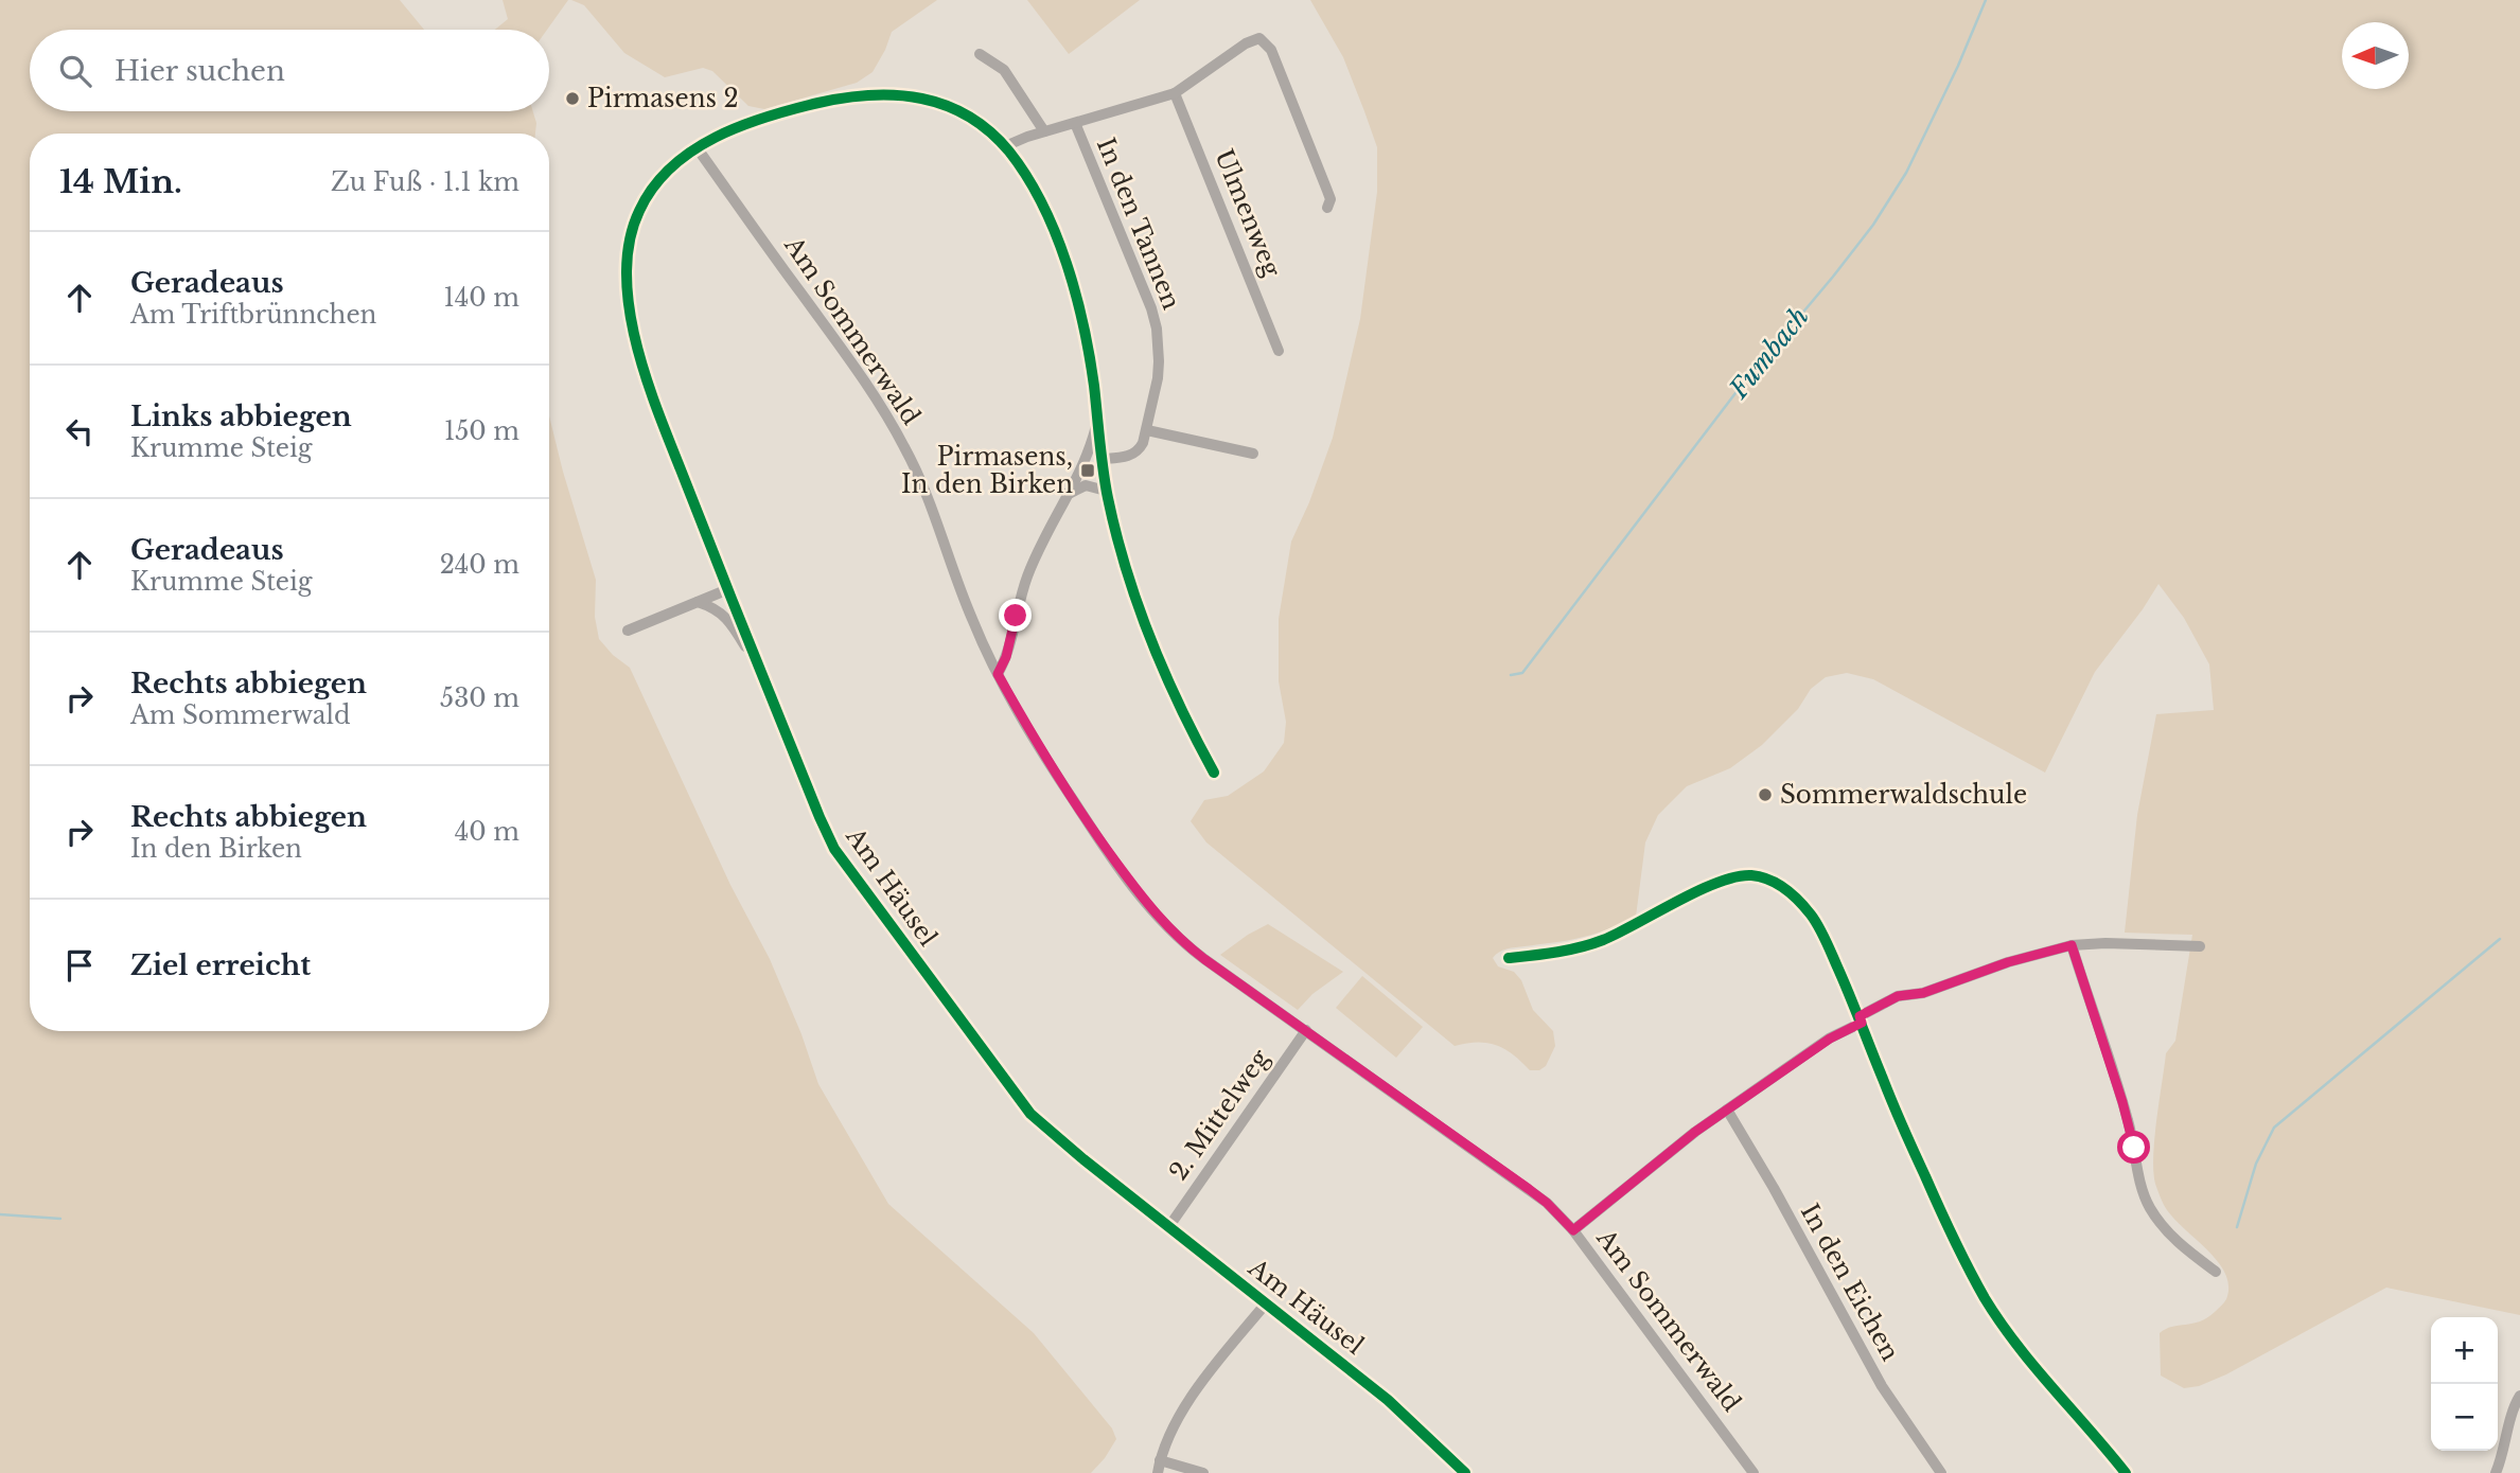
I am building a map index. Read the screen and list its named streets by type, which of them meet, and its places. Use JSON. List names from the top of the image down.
{
  "streets": {
    "street": [
      "Ulmenweg",
      "In den Tannen",
      "Am Sommerwald",
      "Am Häusel",
      "2. Mittelweg",
      "In den Eichen"
    ]
  },
  "crossings": [
    ["In den Tannen", "Am Häusel"],
    ["Am Sommerwald", "Am Häusel"],
    ["Am Sommerwald", "2. Mittelweg"],
    ["Am Häusel", "2. Mittelweg"]
  ],
  "water": ["Fumbach"],
  "places": {
    "other": ["Pirmasens 2", "Sommerwaldschule"],
    "transit": ["Pirmasens, In den Birken"]
  },
  "north": "left",
  "page": {
    "search": "Hier suchen",
    "heading": ["14 Min.", "Zu Fuß · 1.1 km"],
    "list": [
      ["Geradeaus", "Am Triftbrünnchen", "140 m"],
      ["Links abbiegen", "Krumme Steig", "150 m"],
      ["Geradeaus", "Krumme Steig", "240 m"],
      ["Rechts abbiegen", "Am Sommerwald", "530 m"],
      ["Rechts abbiegen", "In den Birken", "40 m"],
      "Ziel erreicht"
    ],
    "map_buttons": ["+", "−"]
  }
}
